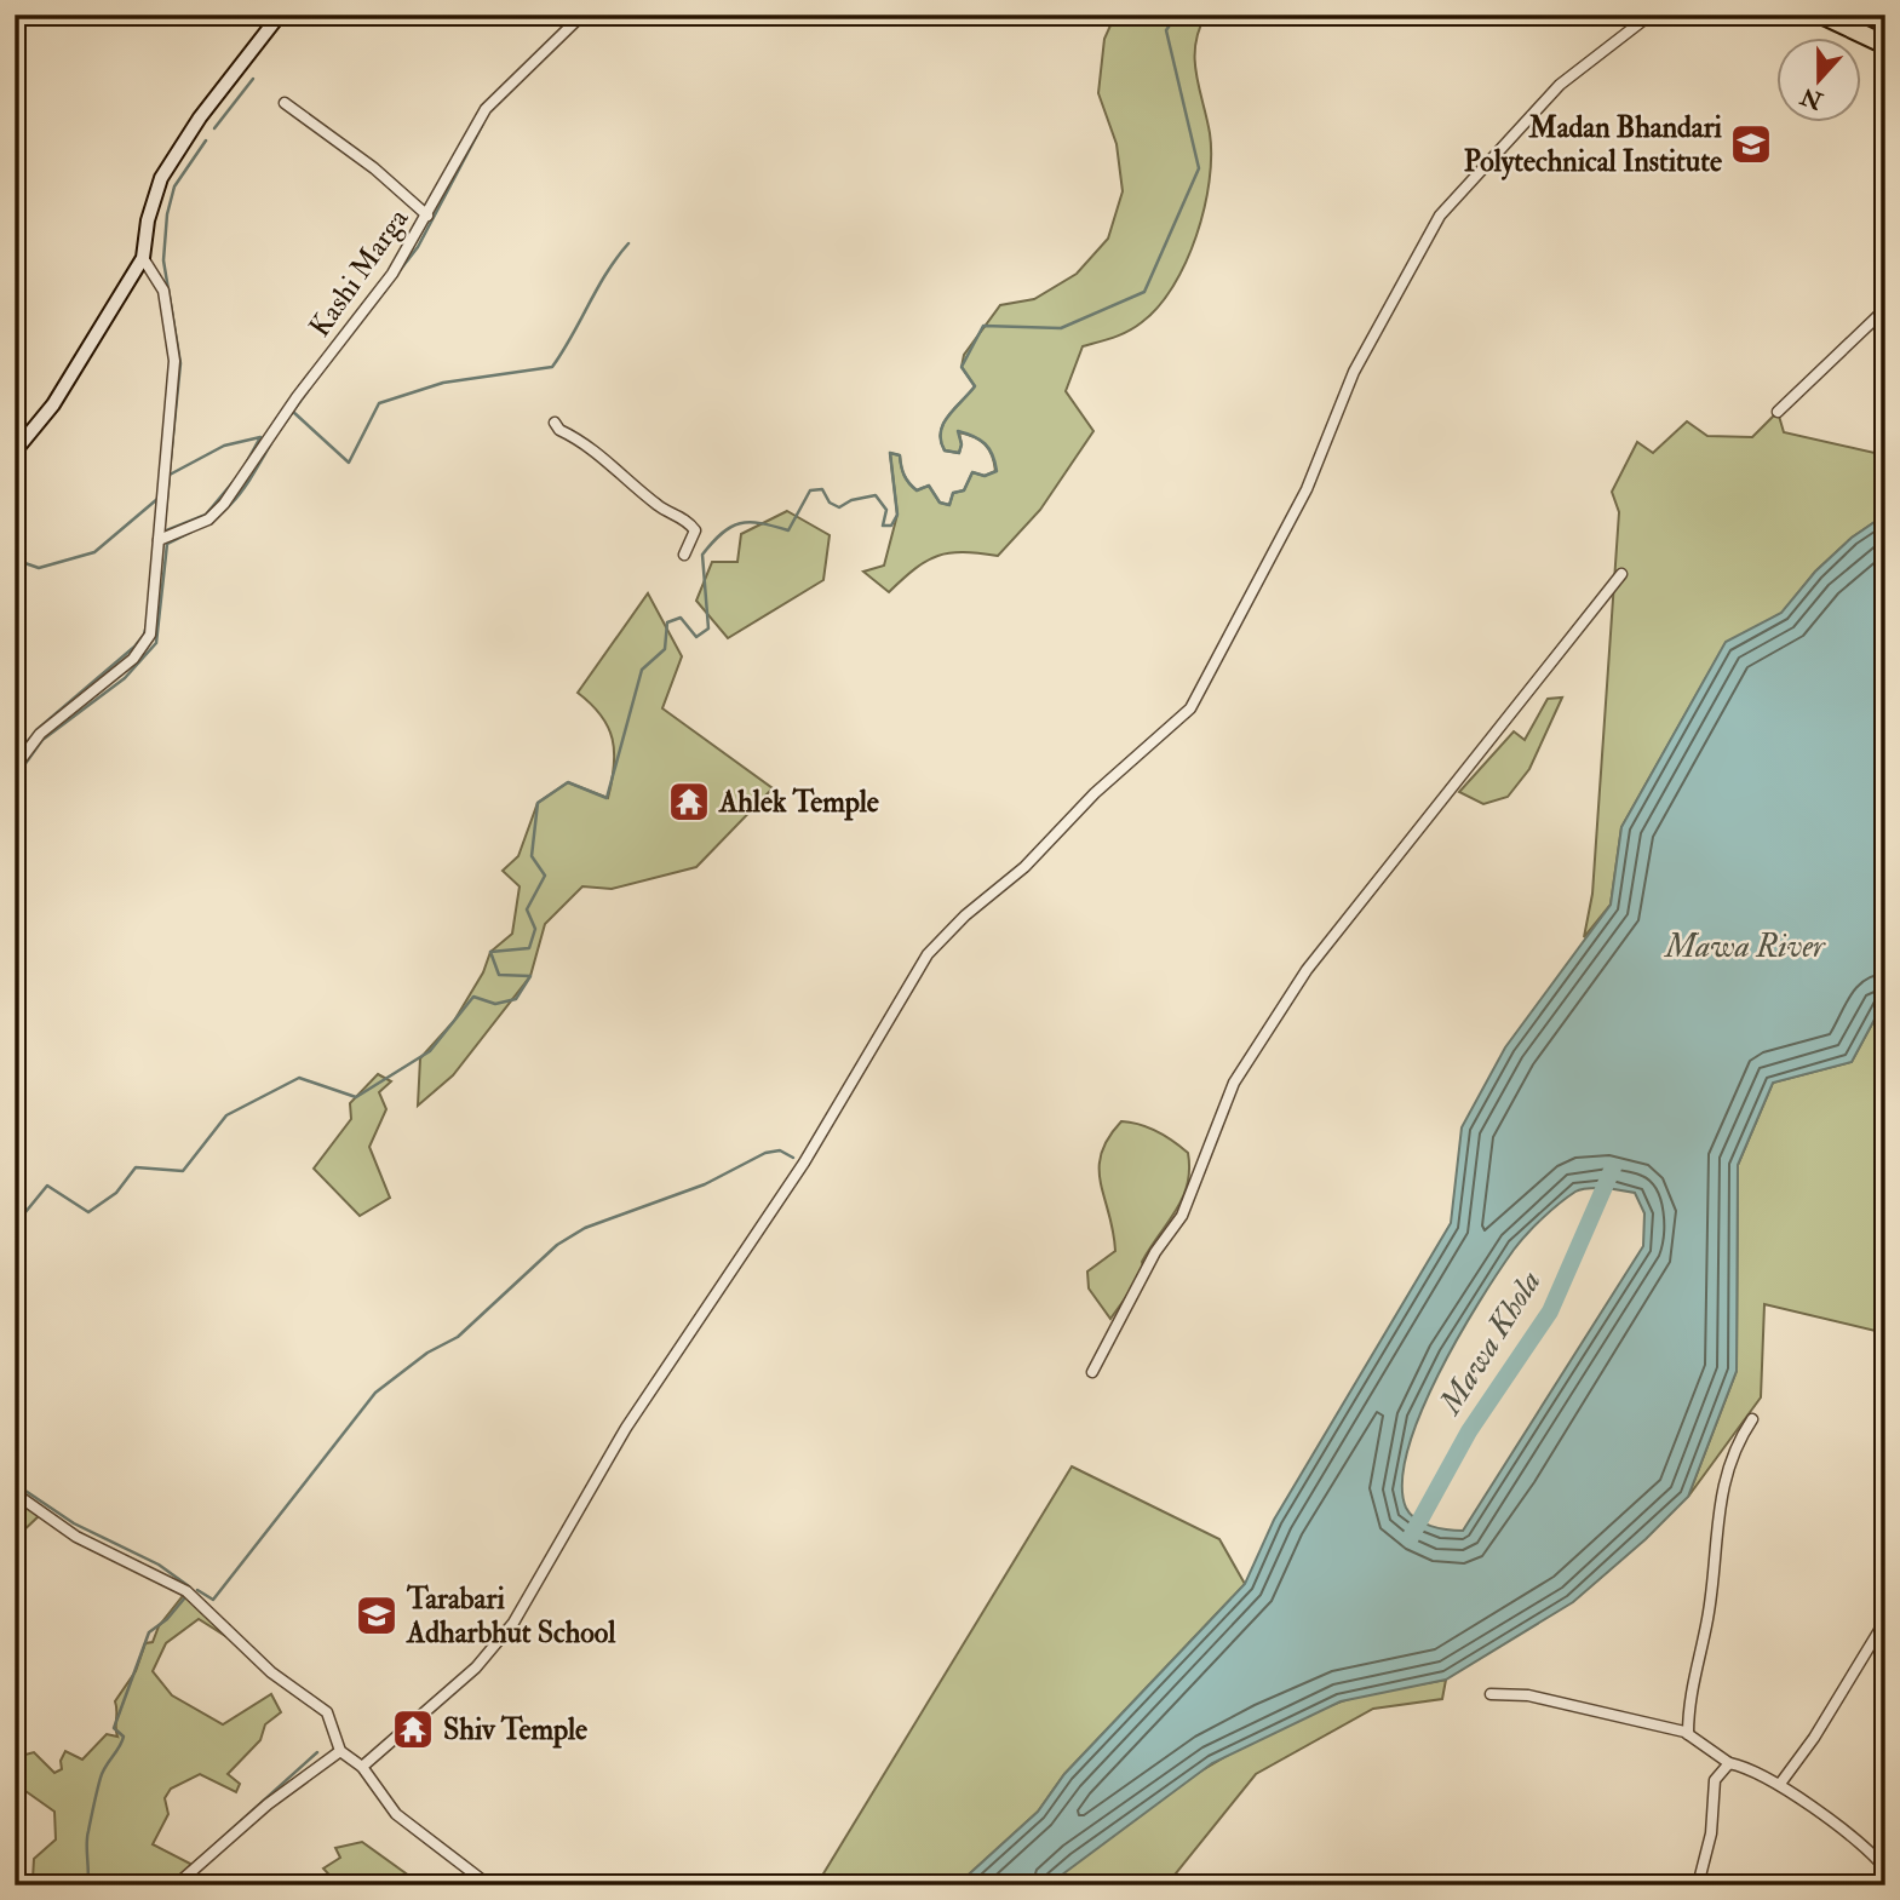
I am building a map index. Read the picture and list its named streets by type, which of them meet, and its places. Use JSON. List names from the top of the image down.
{
  "streets": {
    "street": ["Kashi Marga"]
  },
  "water": ["Mawa River", "Mawa Khola"],
  "places": {
    "school or university": ["Madan Bhandari Polytechnical Institute", "Tarabari Adharbhut School"],
    "temple": ["Ahlek Temple", "Shiv Temple"]
  },
  "north": "bottom"
}
